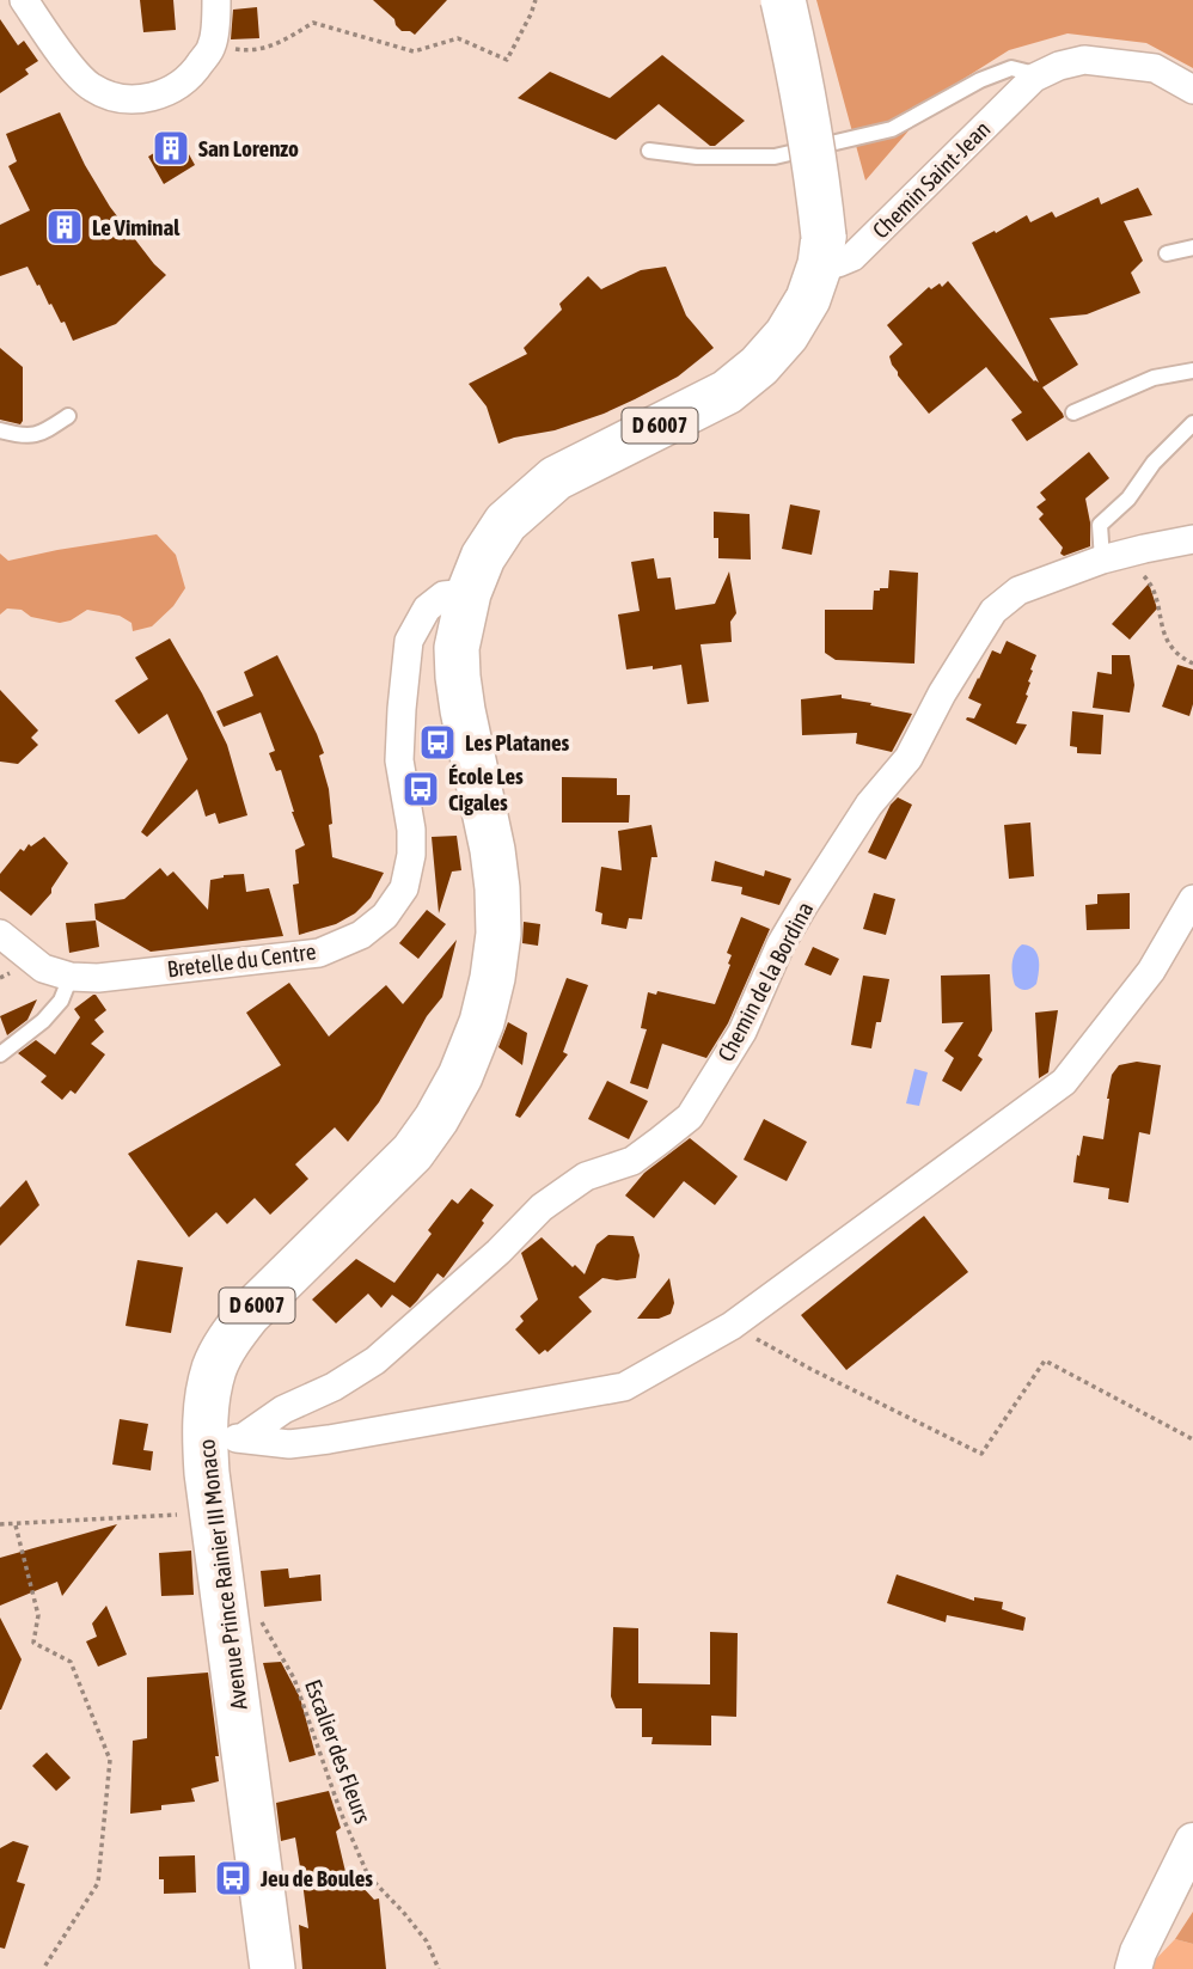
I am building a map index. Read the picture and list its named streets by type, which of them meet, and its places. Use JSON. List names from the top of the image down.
{
  "streets": {
    "main road": ["D 6007", "Avenue Prince Rainier III Monaco"],
    "street": ["Chemin Saint-Jean", "Bretelle du Centre", "Chemin de la Bordina"],
    "path": ["Escalier des Fleurs"]
  },
  "crossings": [
    ["Chemin Saint-Jean", "Avenue Prince Rainier III Monaco"],
    ["Bretelle du Centre", "Avenue Prince Rainier III Monaco"],
    ["Chemin de la Bordina", "Avenue Prince Rainier III Monaco"]
  ],
  "places": {
    "building": ["San Lorenzo", "Le Viminal"],
    "bus stop": ["Les Platanes", "École Les Cigales", "Jeu de Boules"]
  }
}
